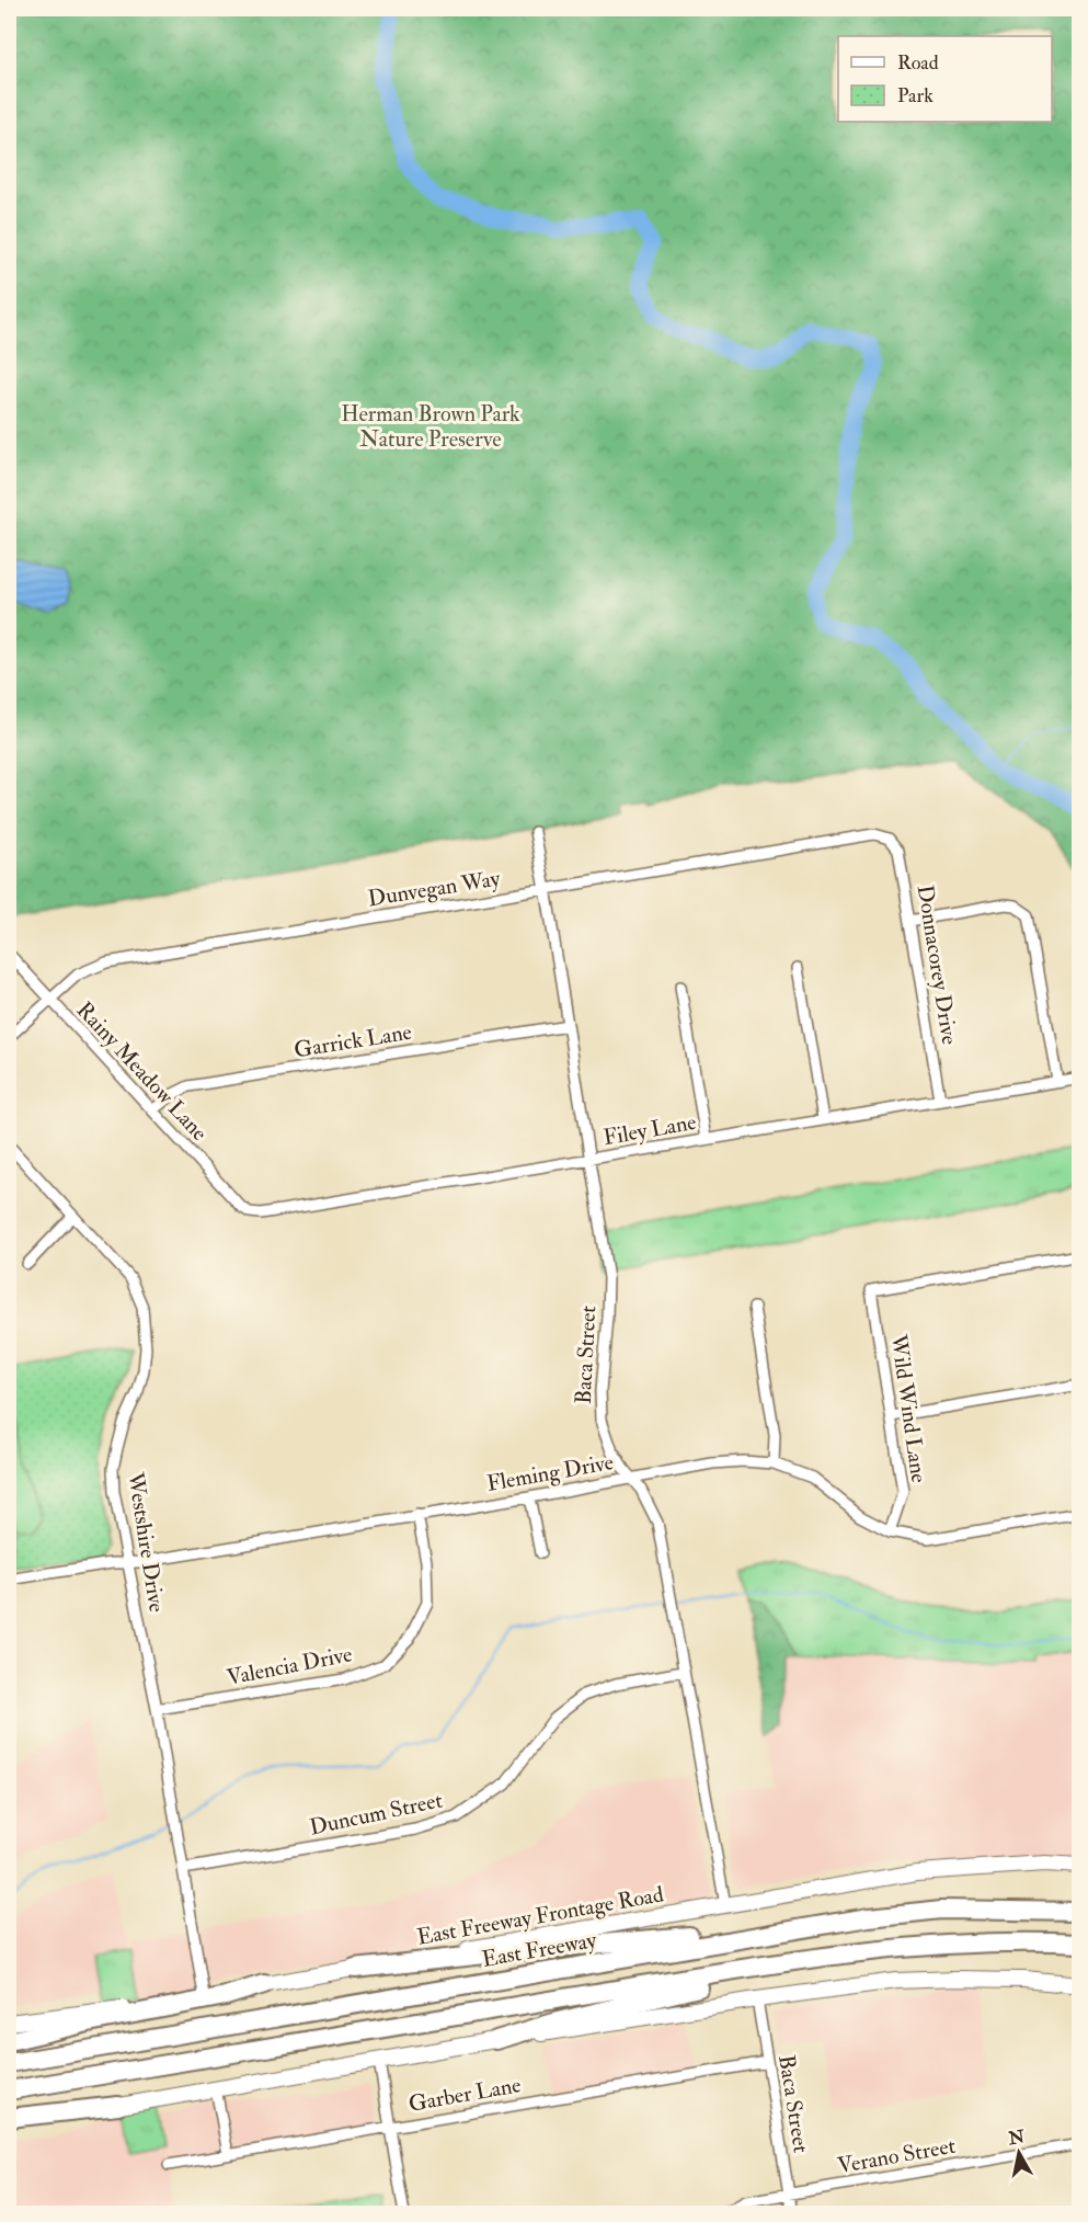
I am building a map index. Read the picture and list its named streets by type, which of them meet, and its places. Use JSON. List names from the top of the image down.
{
  "streets": {
    "highway": ["East Freeway"],
    "main road": ["East Freeway Frontage Road"],
    "street": [
      "Dunvegan Way",
      "Donnacorey Drive",
      "Garrick Lane",
      "Rainy Meadow Lane",
      "Filey Lane",
      "Baca Street",
      "Wild Wind Lane",
      "Fleming Drive",
      "Westshire Drive",
      "Valencia Drive",
      "Duncum Street",
      "Garber Lane",
      "Verano Street"
    ]
  },
  "crossings": [
    ["Dunvegan Way", "Donnacorey Drive"],
    ["Dunvegan Way", "Rainy Meadow Lane"],
    ["Dunvegan Way", "Baca Street"],
    ["Donnacorey Drive", "Filey Lane"],
    ["Garrick Lane", "Rainy Meadow Lane"],
    ["Garrick Lane", "Baca Street"],
    ["Rainy Meadow Lane", "Filey Lane"],
    ["Filey Lane", "Baca Street"],
    ["Baca Street", "Fleming Drive"],
    ["Baca Street", "Duncum Street"],
    ["Baca Street", "East Freeway Frontage Road"],
    ["Baca Street", "Garber Lane"],
    ["Baca Street", "Verano Street"],
    ["Wild Wind Lane", "Fleming Drive"],
    ["Fleming Drive", "Westshire Drive"],
    ["Fleming Drive", "Valencia Drive"],
    ["Westshire Drive", "Valencia Drive"],
    ["Westshire Drive", "Duncum Street"],
    ["Westshire Drive", "East Freeway Frontage Road"]
  ],
  "parks": ["Herman Brown Park Nature Preserve"],
  "legend": ["Road", "Park"],
  "north": "top"
}
